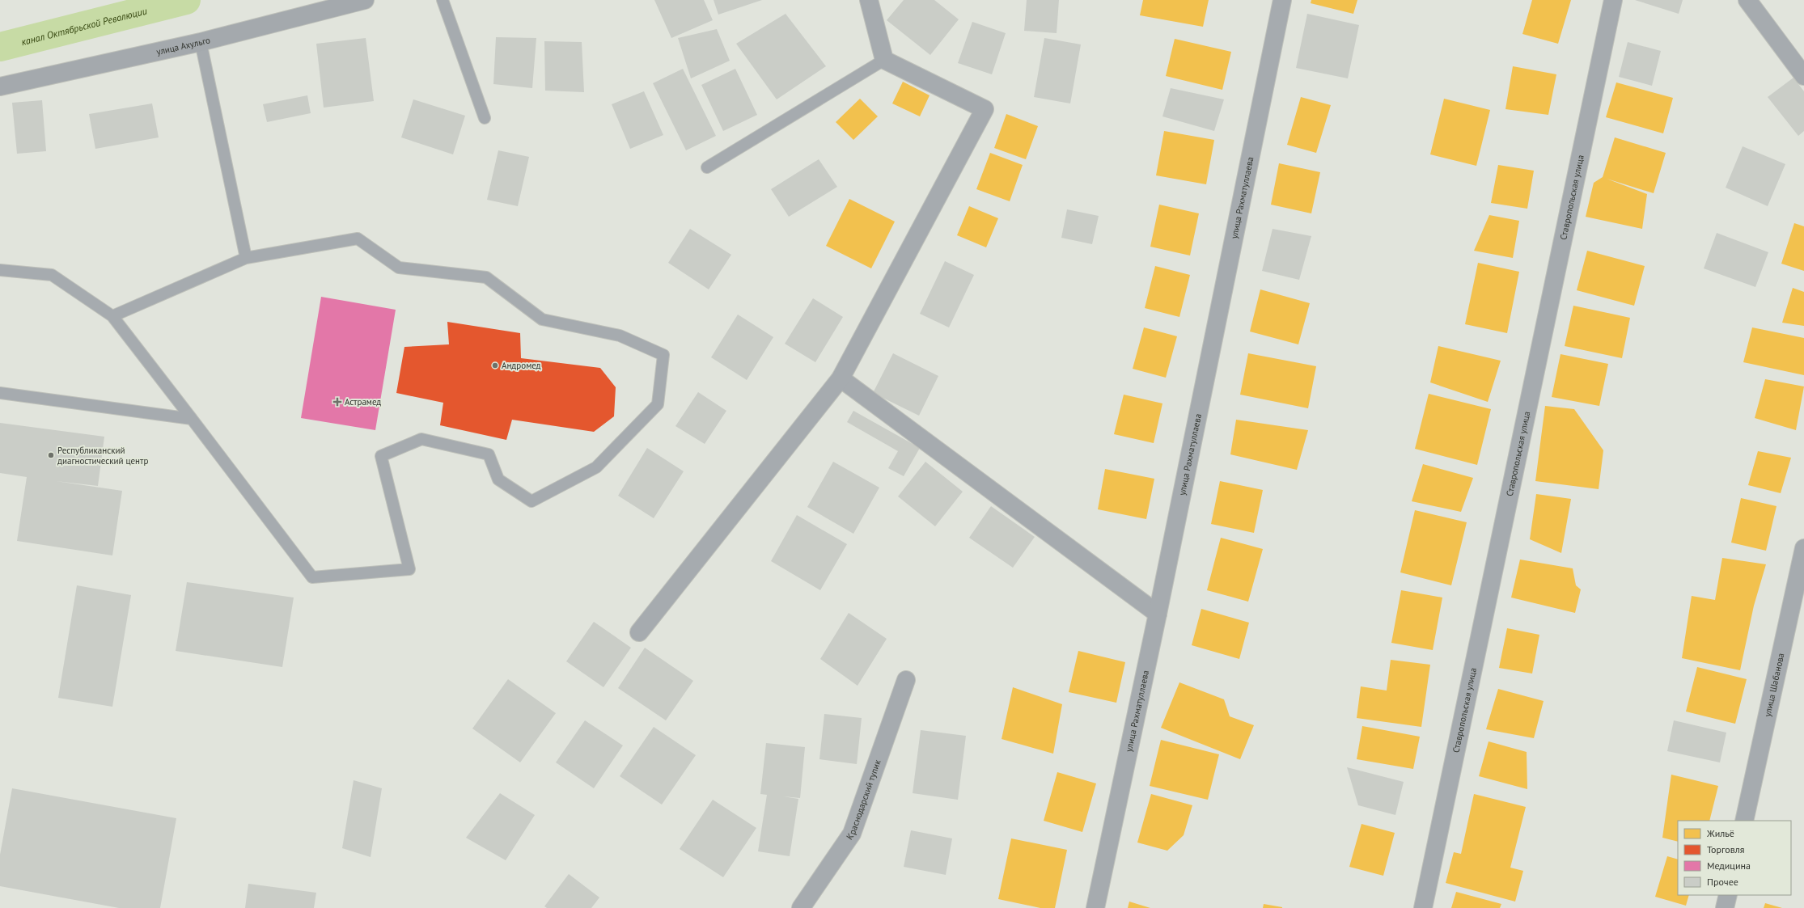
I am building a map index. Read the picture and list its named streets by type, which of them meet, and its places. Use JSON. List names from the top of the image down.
{
  "streets": {
    "main road": ["улица Ахульго"],
    "street": [
      "улица Рахматуллаева",
      "Ставропольская улица",
      "улица Шабанова",
      "Краснодарский тупик"
    ]
  },
  "water": ["канал Октябрьской Революции"],
  "places": {
    "other": ["Андромед", "Республиканский диагностический центр"],
    "health": ["Астрамед"]
  },
  "legend": [
    "Жильё",
    "Торговля",
    "Медицина",
    "Прочее"
  ]
}
